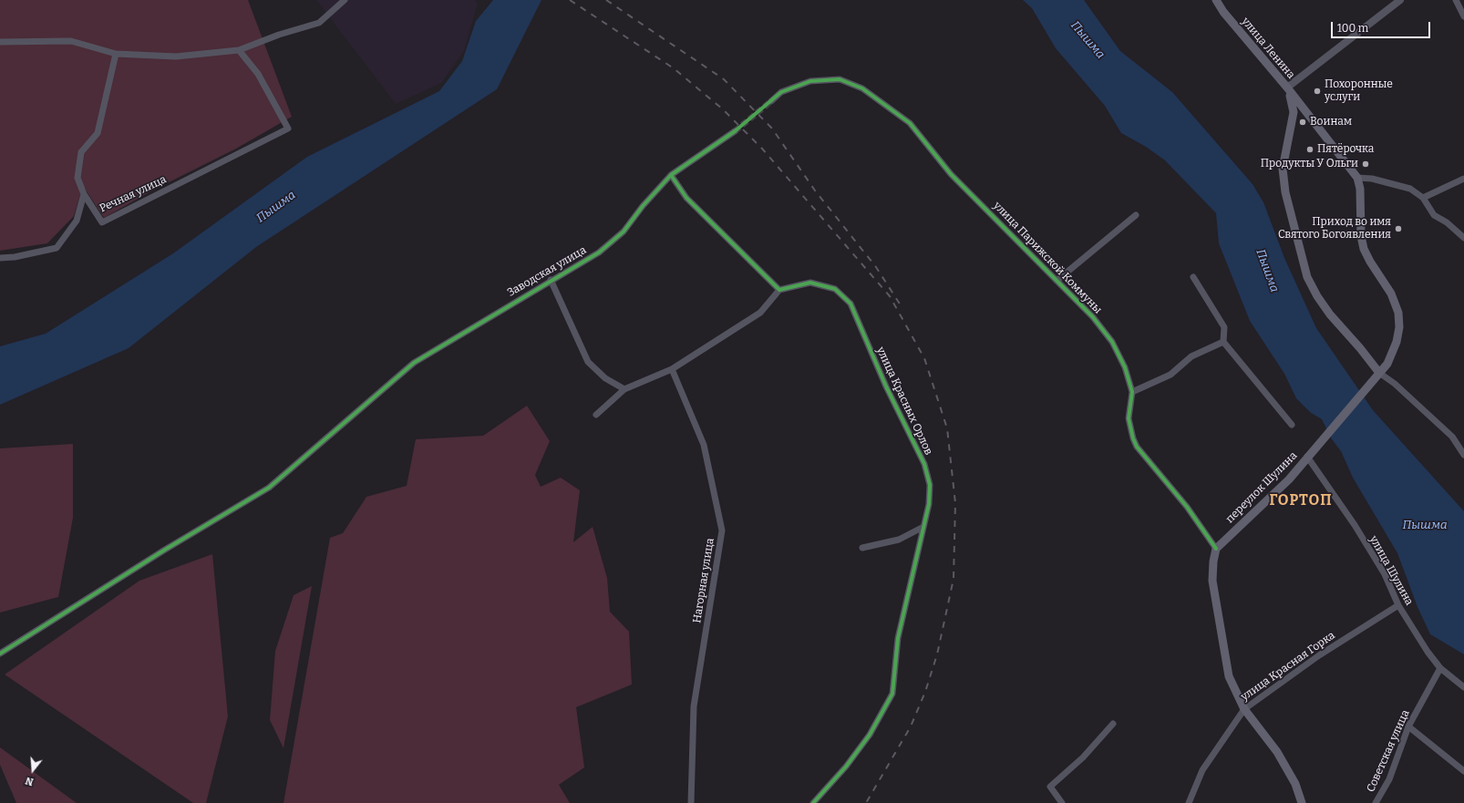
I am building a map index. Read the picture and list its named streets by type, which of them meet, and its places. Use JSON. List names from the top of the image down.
{
  "streets": {
    "main road": ["улица Ленина", "переулок Шулина"],
    "street": [
      "Речная улица",
      "улица Парижской Коммуны",
      "Заводская улица",
      "улица Красных Орлов",
      "улица Шулина",
      "Нагорная улица",
      "улица Красная Горка",
      "Советская улица"
    ]
  },
  "crossings": [
    ["улица Ленина", "переулок Шулина"],
    ["улица Парижской Коммуны", "переулок Шулина"],
    ["переулок Шулина", "улица Шулина"],
    ["улица Шулина", "улица Красная Горка"],
    ["улица Шулина", "Советская улица"]
  ],
  "districts": ["ГОРТОП"],
  "water": ["Пышма"],
  "places": [
    "Похоронные услуги",
    "Воинам",
    "Пятёрочка",
    "Продукты У Ольги",
    "Приход во имя Святого Богоявления"
  ],
  "scale_bar": "100 m",
  "north": "bottom"
}
